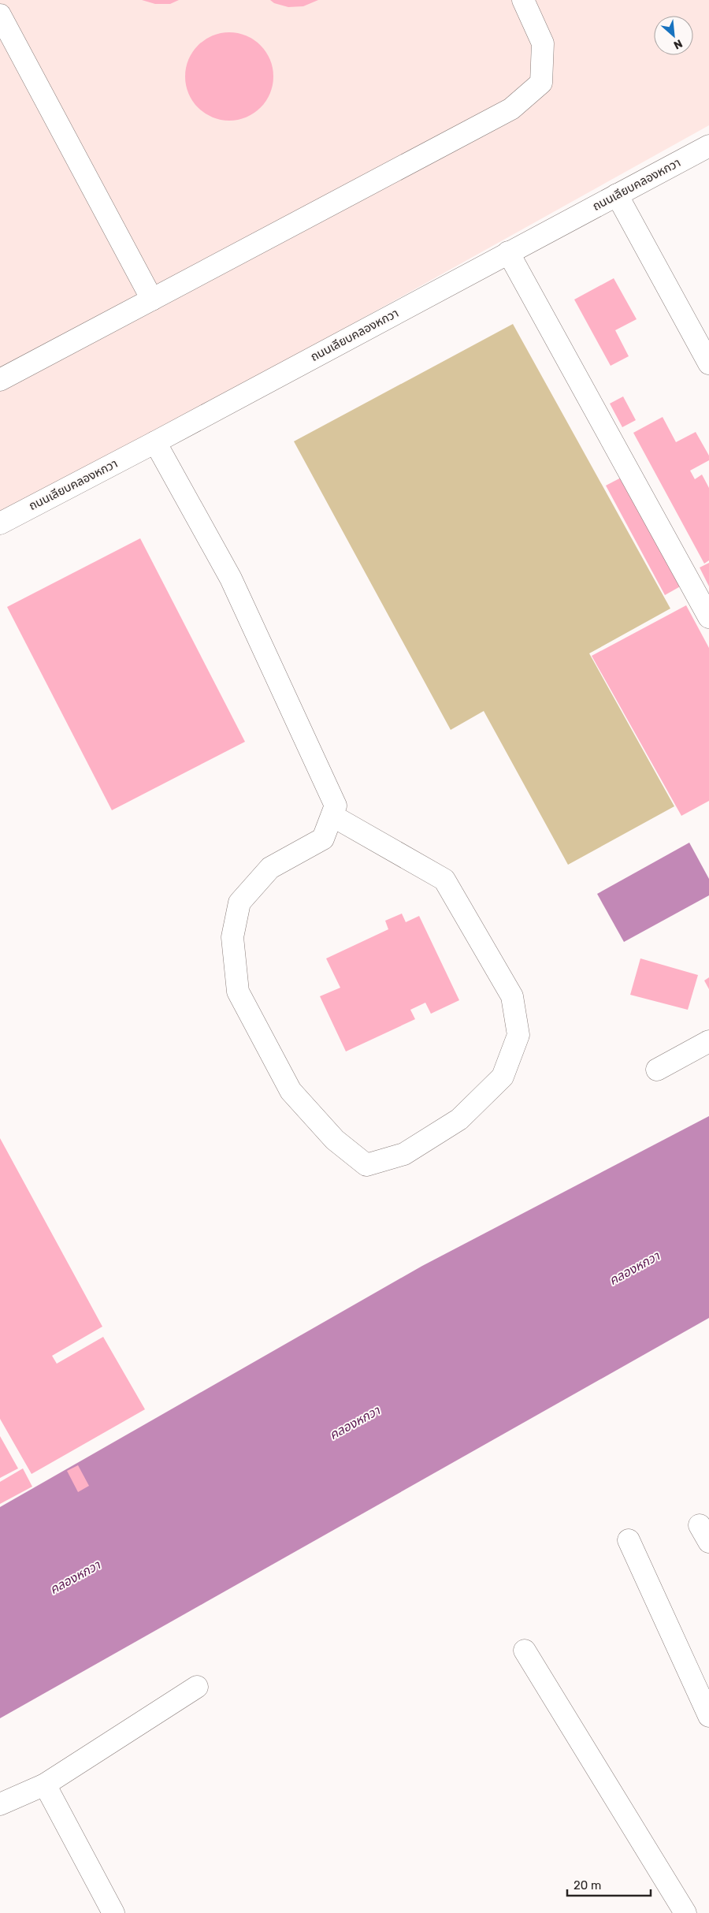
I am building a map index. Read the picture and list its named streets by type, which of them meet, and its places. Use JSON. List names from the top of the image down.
{
  "streets": {
    "street": ["ถนนเลียบคลองหกวา"]
  },
  "water": ["คลองหกวา"],
  "scale_bar": "20 m",
  "north": "bottom right"
}
